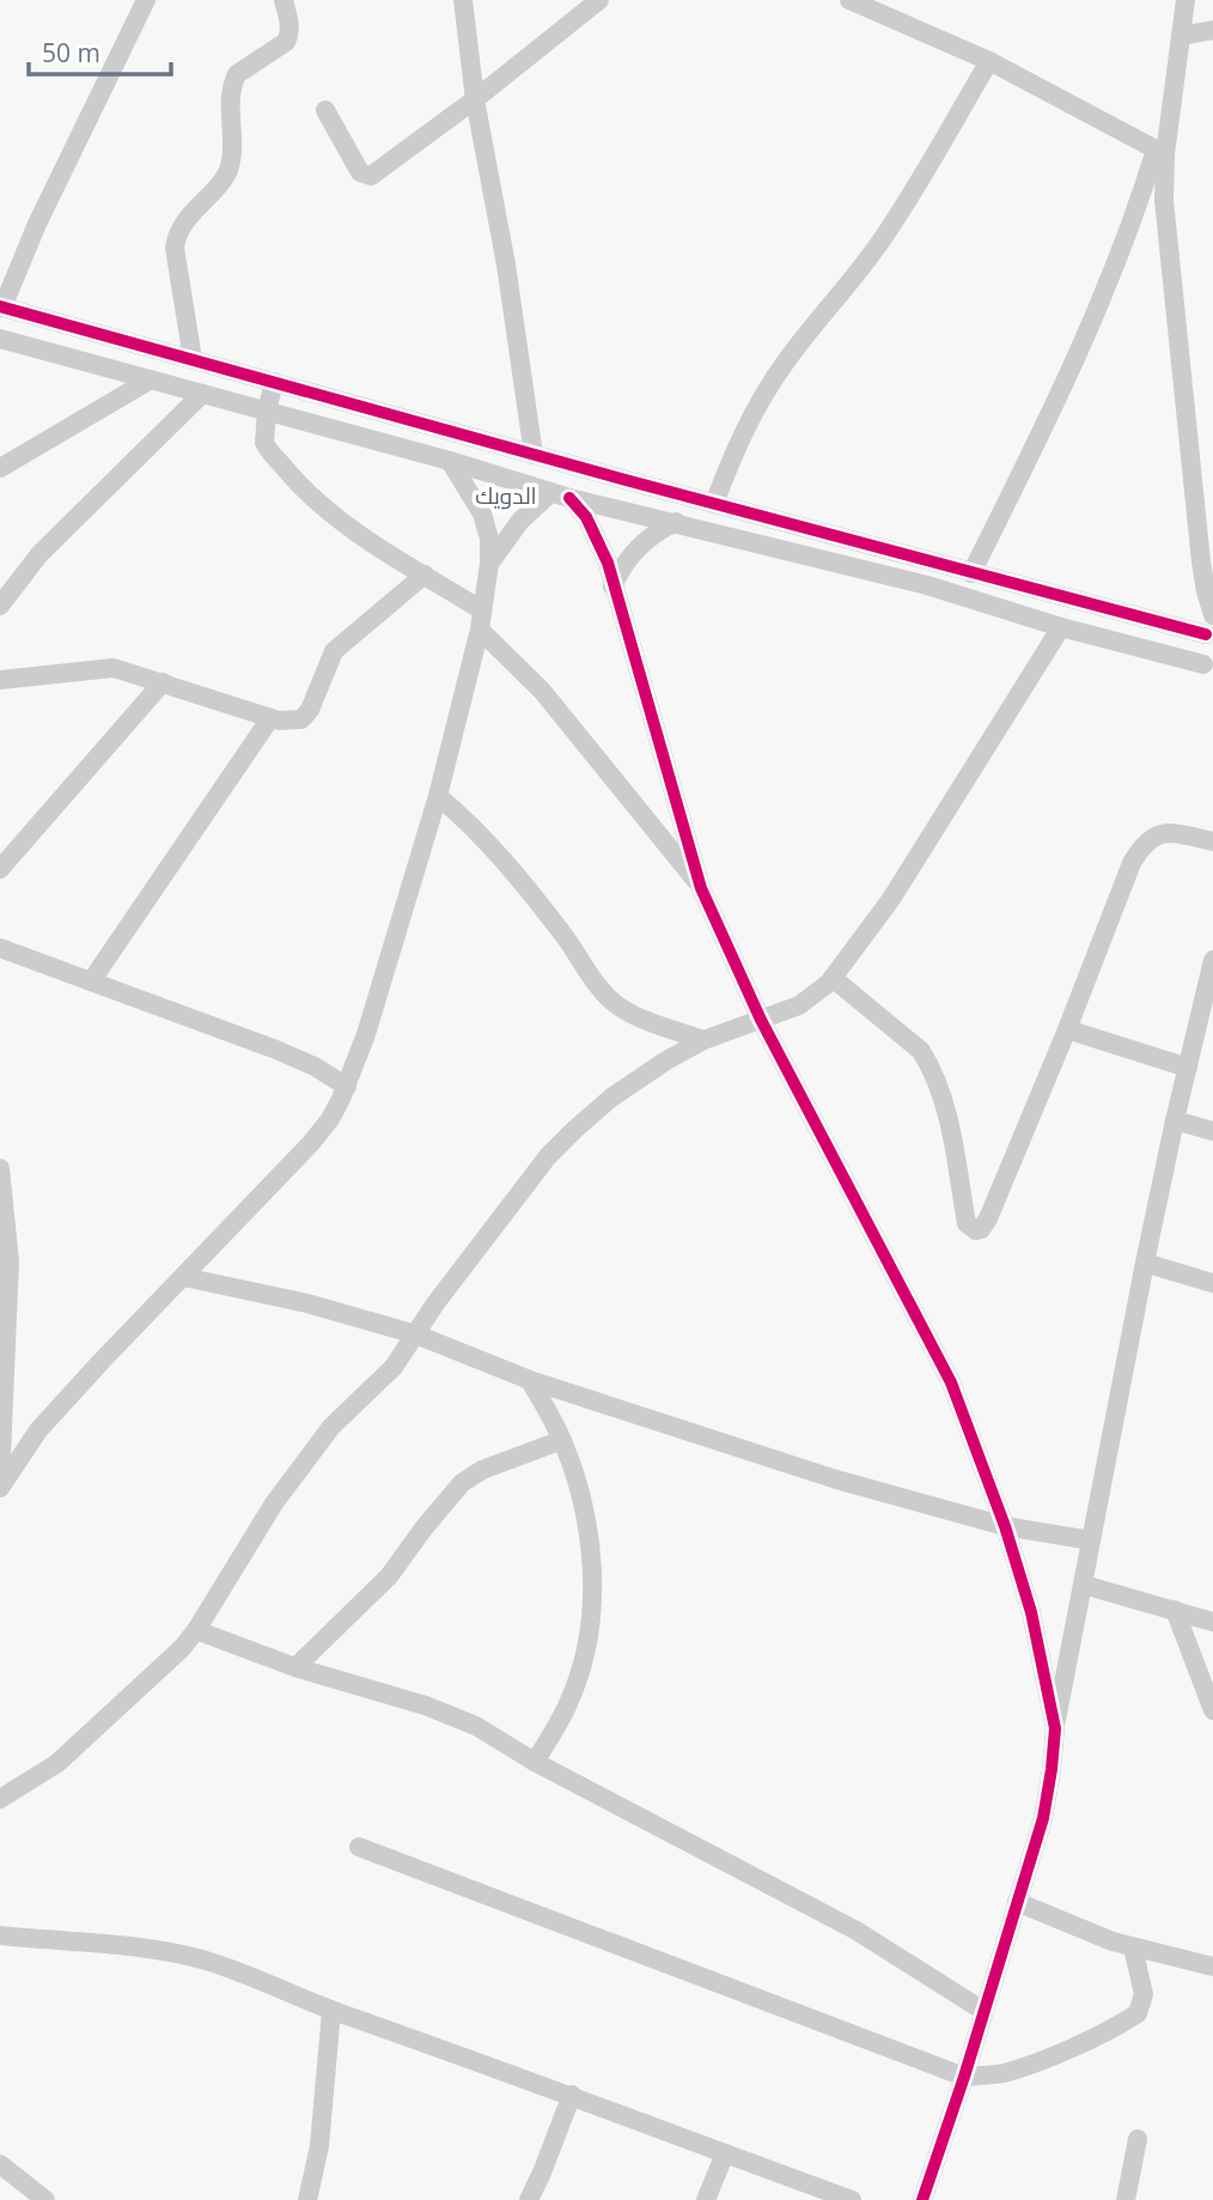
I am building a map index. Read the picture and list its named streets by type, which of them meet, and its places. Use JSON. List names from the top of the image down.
{
  "districts": ["الدويك"],
  "scale_bar": "50 m"
}
